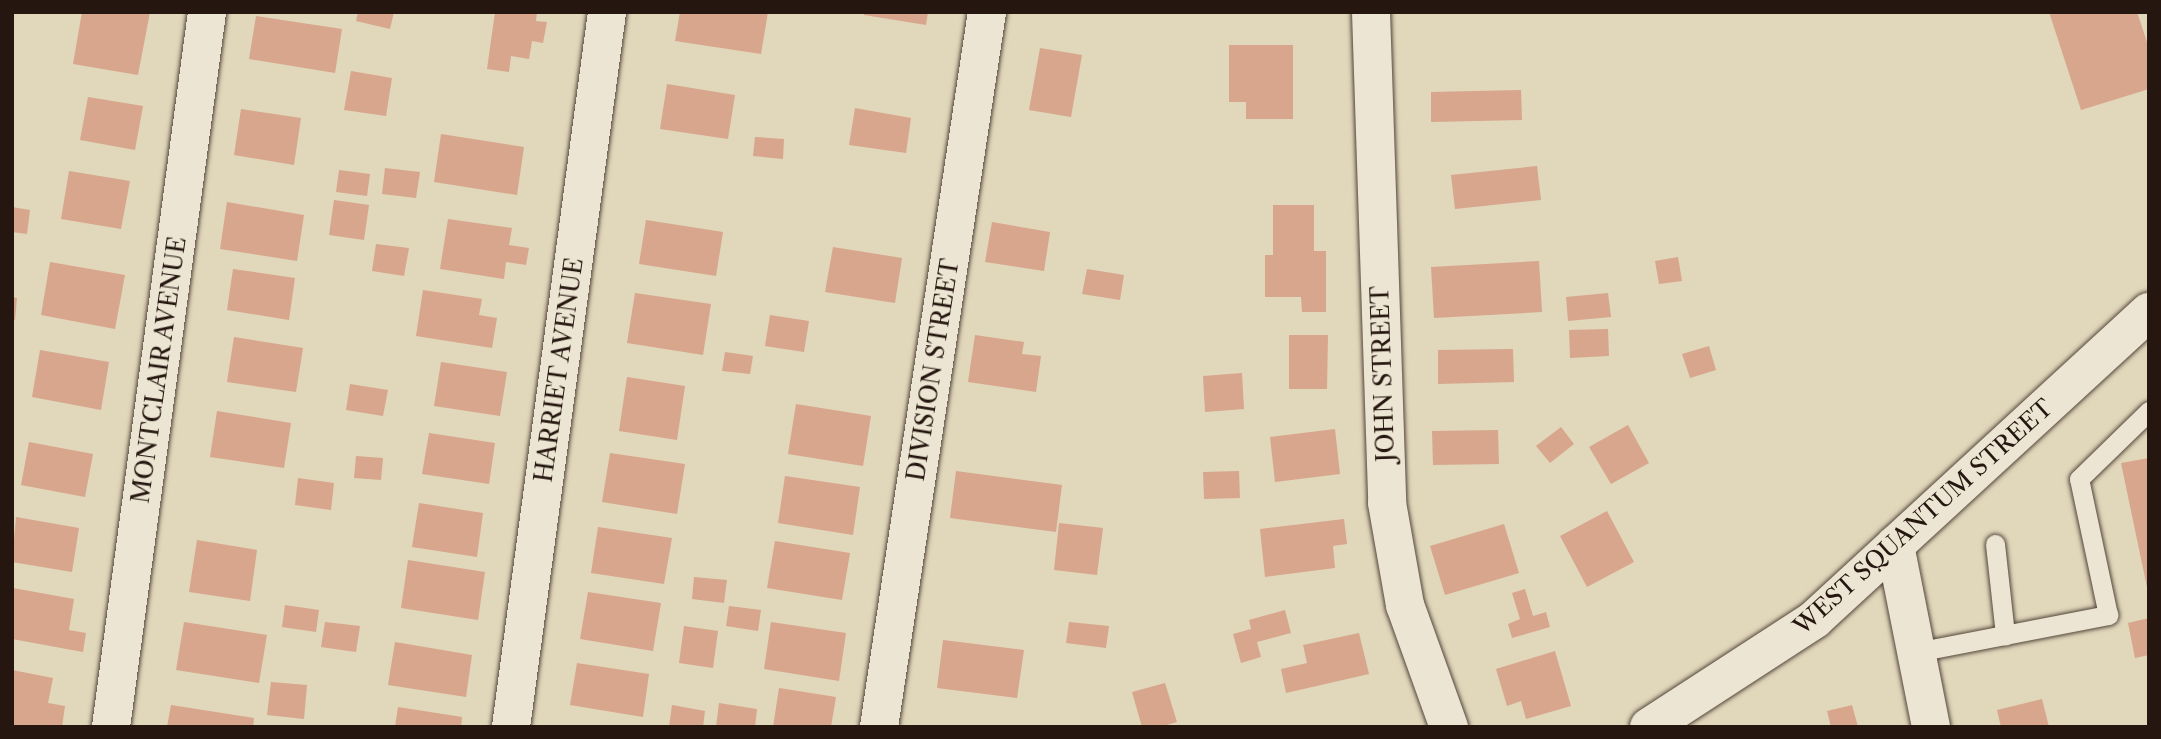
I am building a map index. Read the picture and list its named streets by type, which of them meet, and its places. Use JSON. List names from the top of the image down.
{
  "streets": {
    "street": [
      "MONTCLAIR AVENUE",
      "HARRIET AVENUE",
      "DIVISION STREET",
      "JOHN STREET",
      "WEST SQUANTUM STREET"
    ]
  }
}
